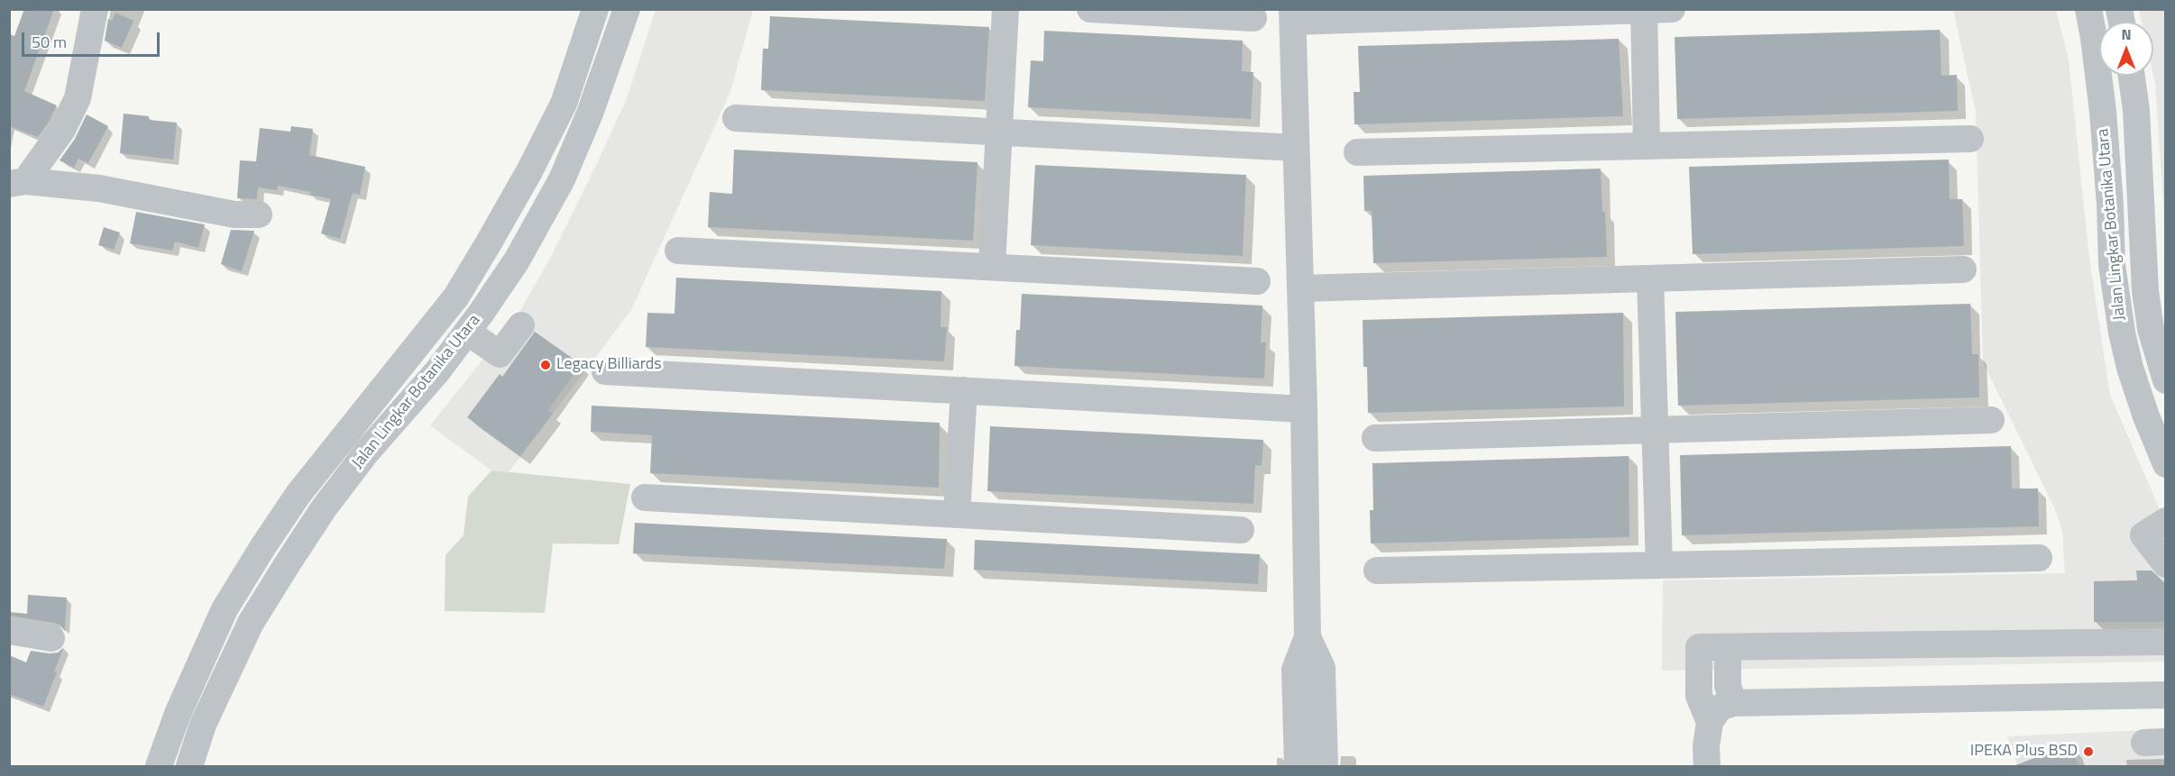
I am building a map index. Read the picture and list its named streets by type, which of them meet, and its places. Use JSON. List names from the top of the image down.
{
  "streets": {
    "street": ["Jalan Lingkar Botanika Utara"]
  },
  "places": ["Legacy Billiards", "IPEKA Plus BSD"],
  "scale_bar": "50 m",
  "north": "top"
}
